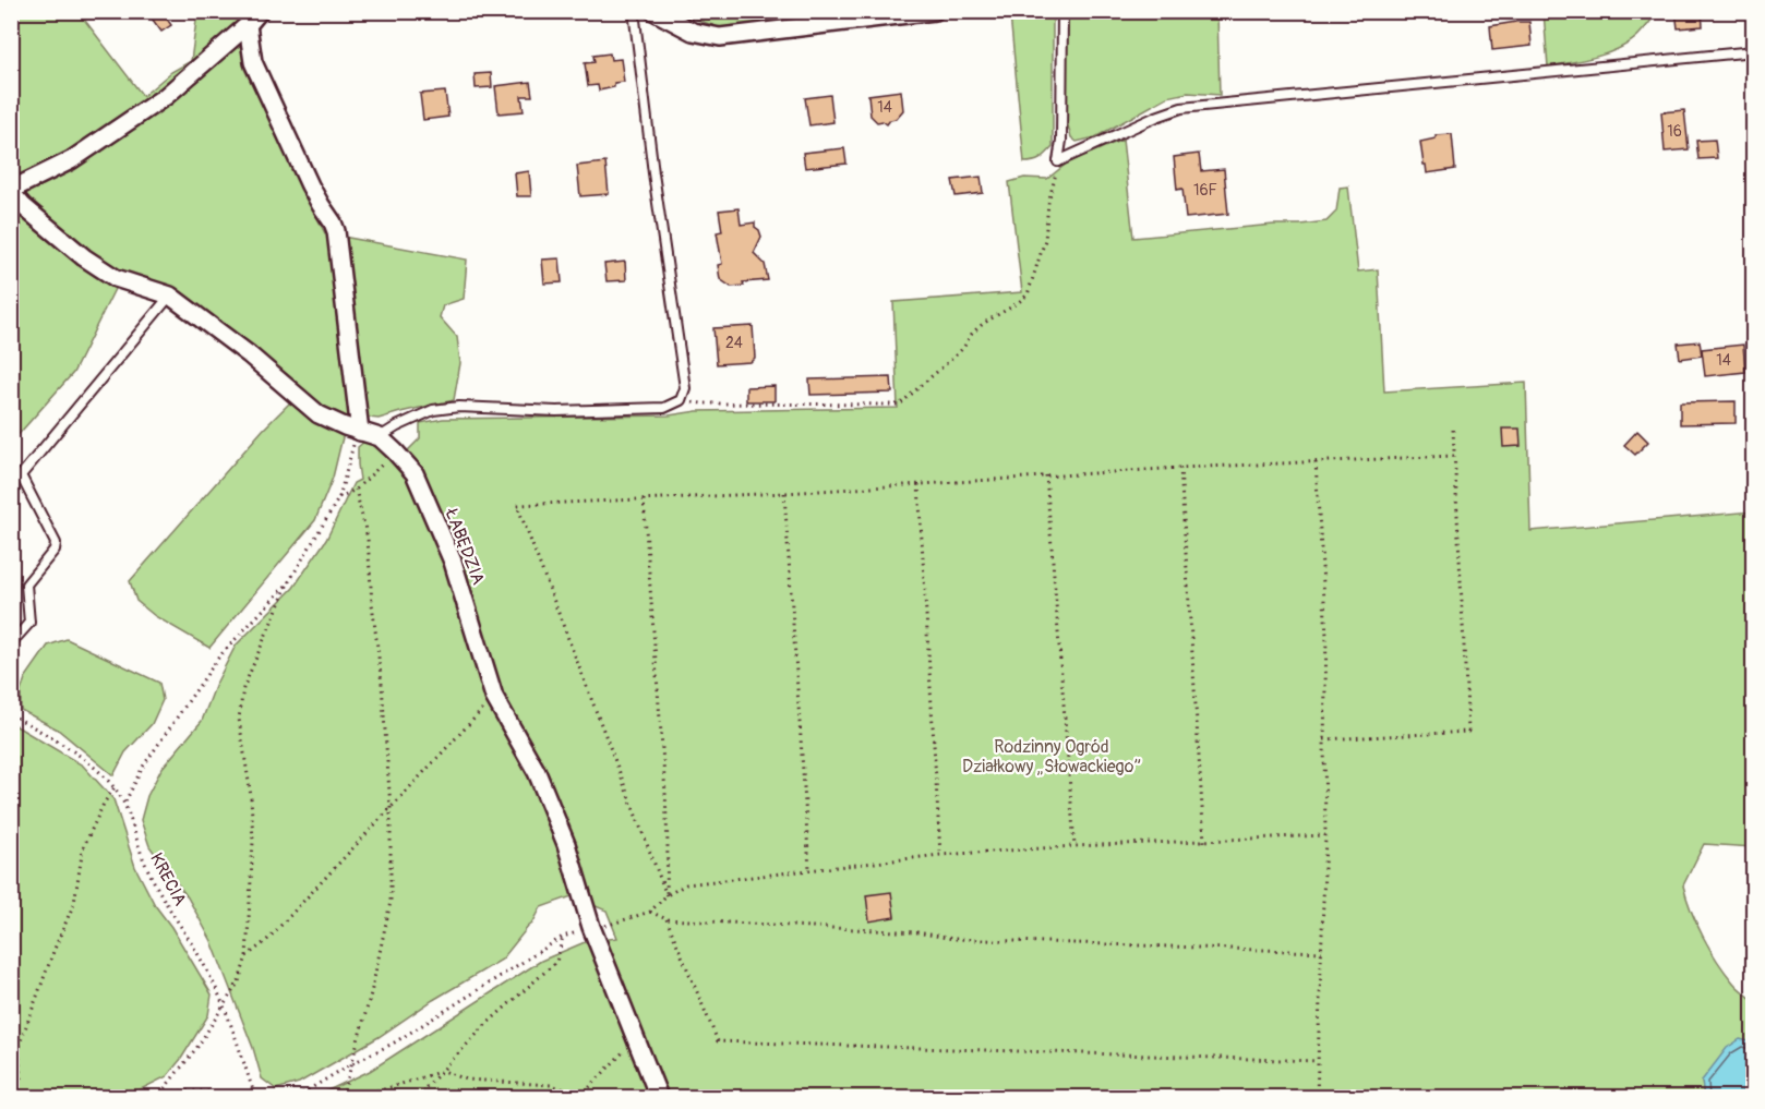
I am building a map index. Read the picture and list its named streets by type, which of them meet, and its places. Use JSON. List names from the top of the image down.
{
  "streets": {
    "street": ["ŁABĘDZIA"],
    "path": ["KRECIA"]
  },
  "parks": ["Rodzinny Ogród Działkowy „Słowackiego”"],
  "house_numbers": [
    "14",
    "16",
    "16F",
    "24",
    "14"
  ]
}
